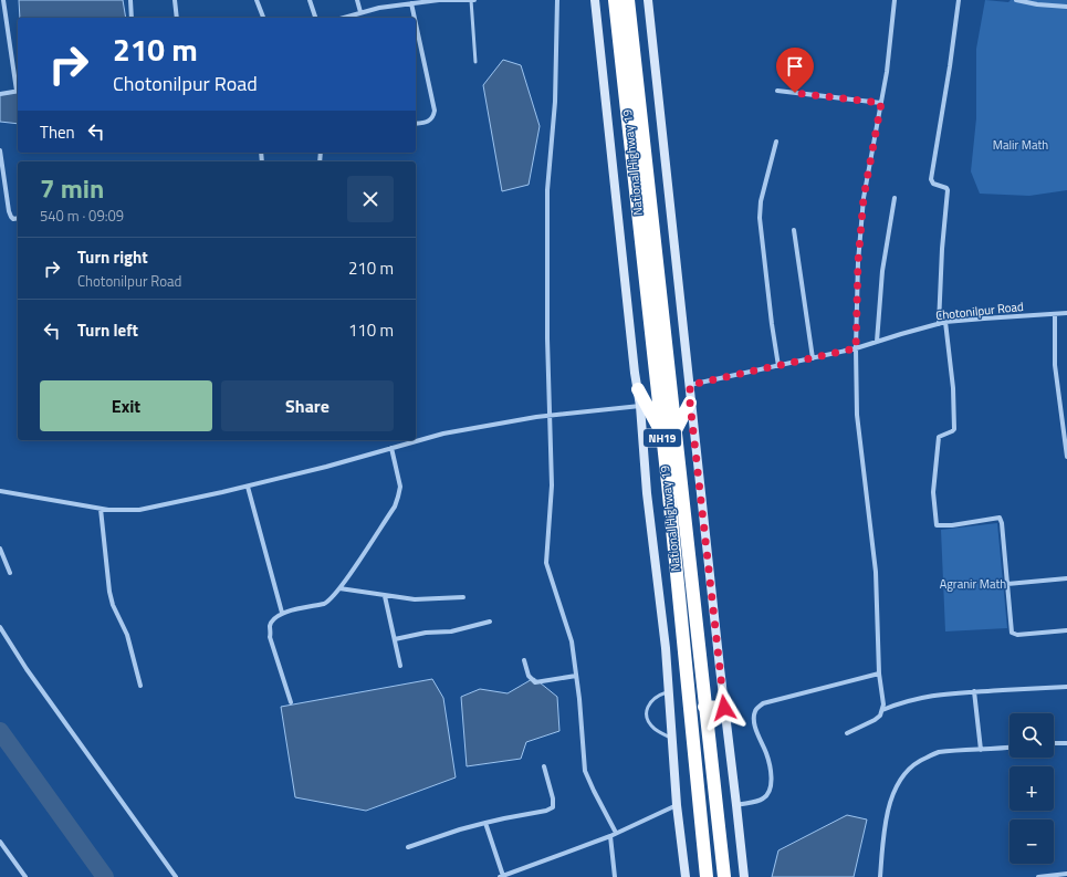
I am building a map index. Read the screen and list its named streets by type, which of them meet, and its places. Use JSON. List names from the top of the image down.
{
  "streets": {
    "highway": ["National Highway 19", "NH19"],
    "street": ["Chotonilpur Road"]
  },
  "parks": ["Malir Math", "Agranir Math"],
  "page": {
    "turn": ["210 m", "Chotonilpur Road"],
    "then": "Then",
    "heading": ["7 min", "540 m · 09:09"],
    "list": [
      {
        "name": "Turn right",
        "note": "Chotonilpur Road",
        "value": "210 m"
      },
      {
        "name": "Turn left",
        "value": "110 m"
      }
    ],
    "buttons": ["Exit", "Share"],
    "map_buttons": ["+", "−"]
  }
}
